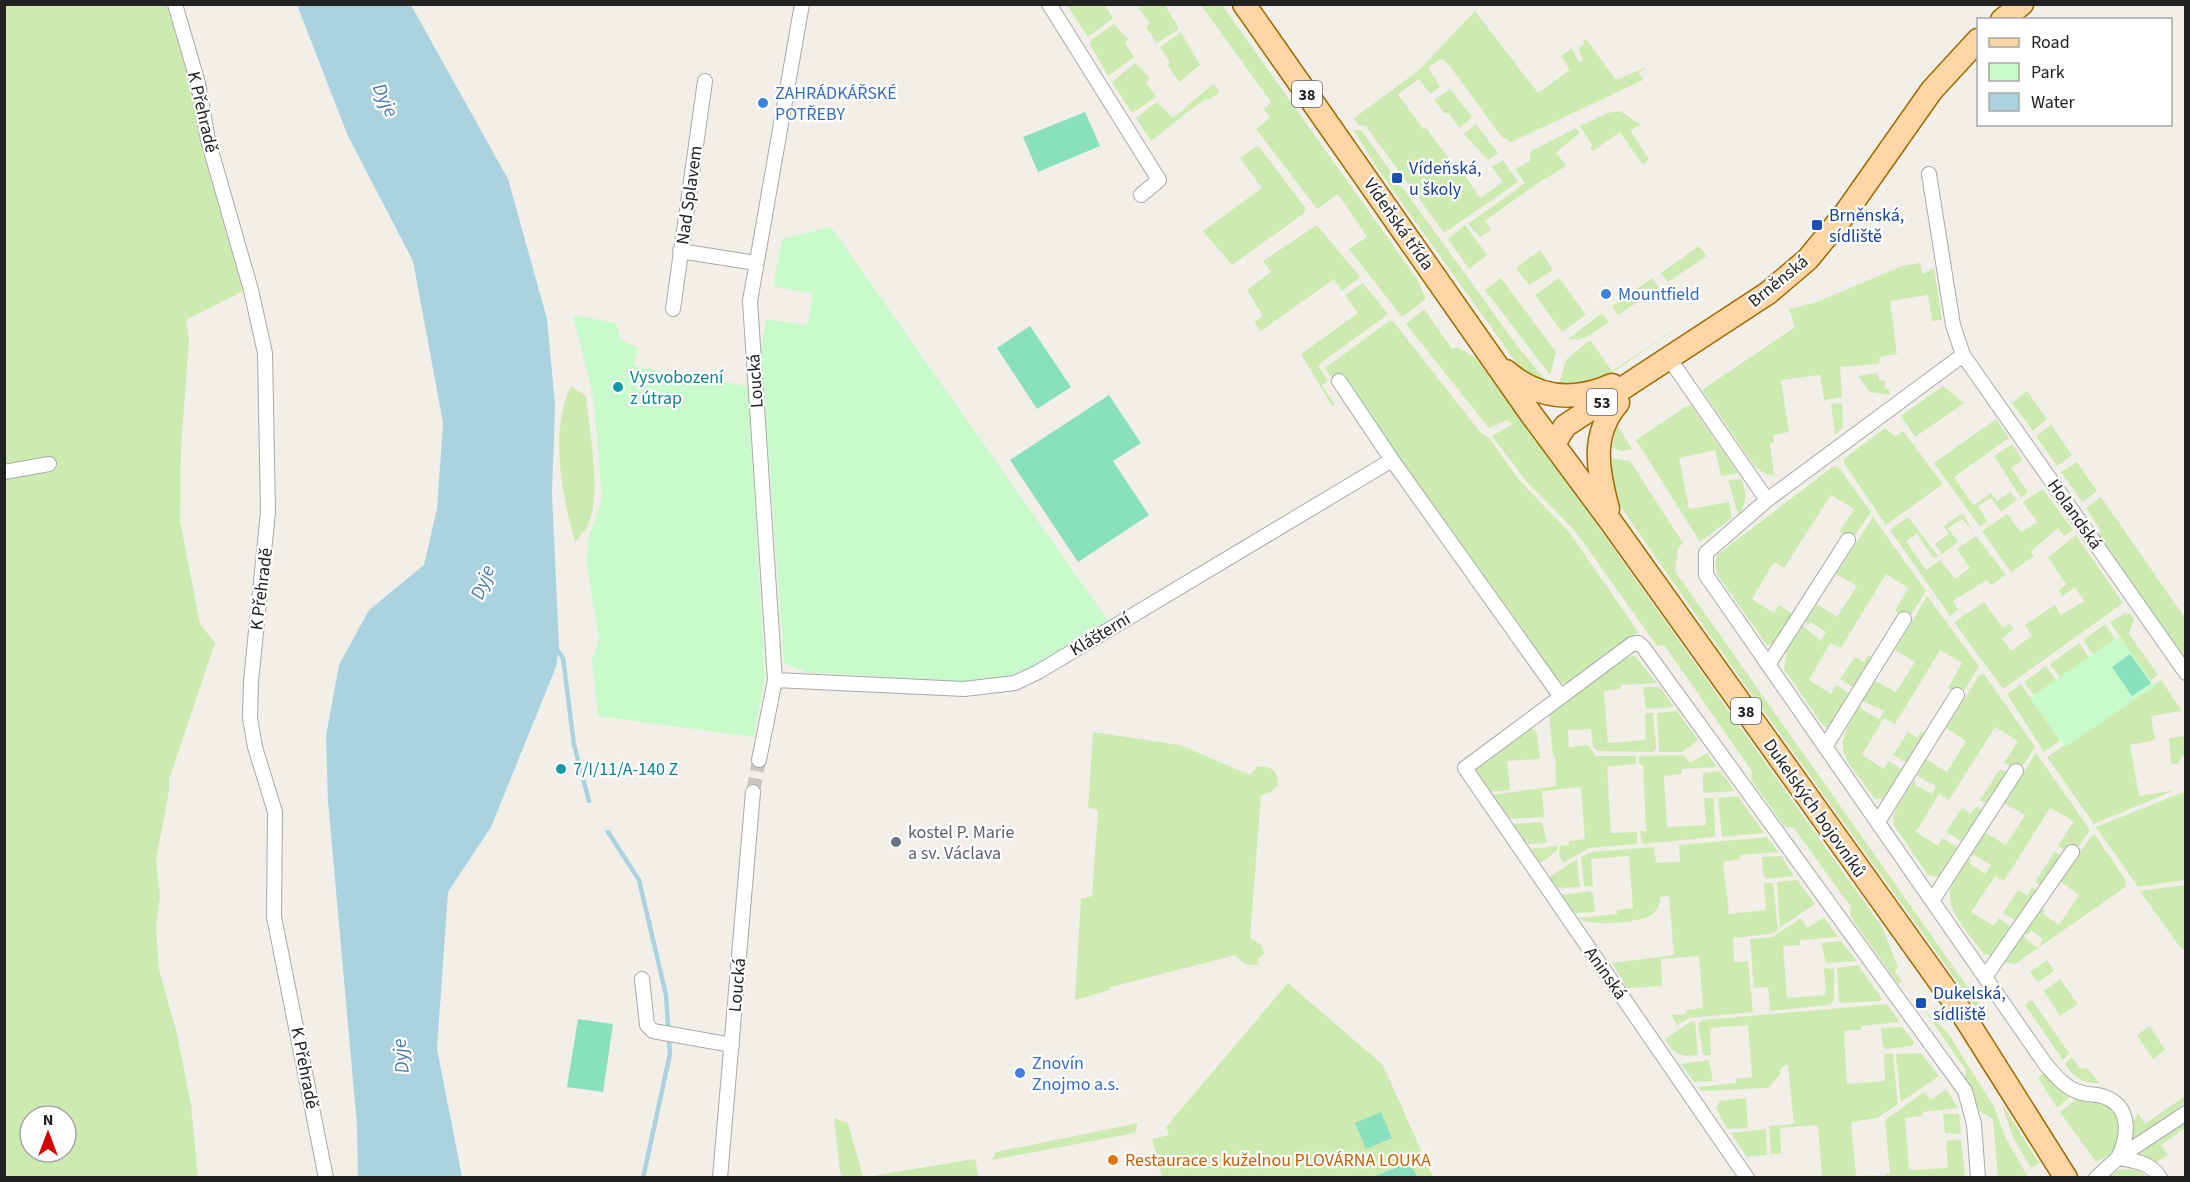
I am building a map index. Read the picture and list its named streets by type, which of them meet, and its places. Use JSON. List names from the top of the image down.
{
  "streets": {
    "main road": [
      "38",
      "Vídeňská třída",
      "Brněnská",
      "53",
      "Dukelských bojovníků"
    ],
    "street": [
      "K Přehradě",
      "Nad Splavem",
      "Loucká",
      "Holandská",
      "Klášterní",
      "Aninská"
    ]
  },
  "crossings": [
    ["Vídeňská třída", "Brněnská"],
    ["Vídeňská třída", "Dukelských bojovníků"],
    ["Brněnská", "Dukelských bojovníků"],
    ["Loucká", "Klášterní"]
  ],
  "water": ["Dyje"],
  "places": {
    "other": [
      "ZAHRÁDKÁŘSKÉ POTŘEBY",
      "Mountfield",
      "Vysvobození z útrap",
      "7/I/11/A-140 Z",
      "kostel P. Marie a sv. Václava",
      "Znovín Znojmo a.s.",
      "Restaurace s kuželnou PLOVÁRNA LOUKA"
    ],
    "transit": ["Vídeňská, u školy", "Brněnská, sídliště", "Dukelská, sídliště"]
  },
  "legend": ["Road", "Park", "Water"],
  "north": "top"
}
